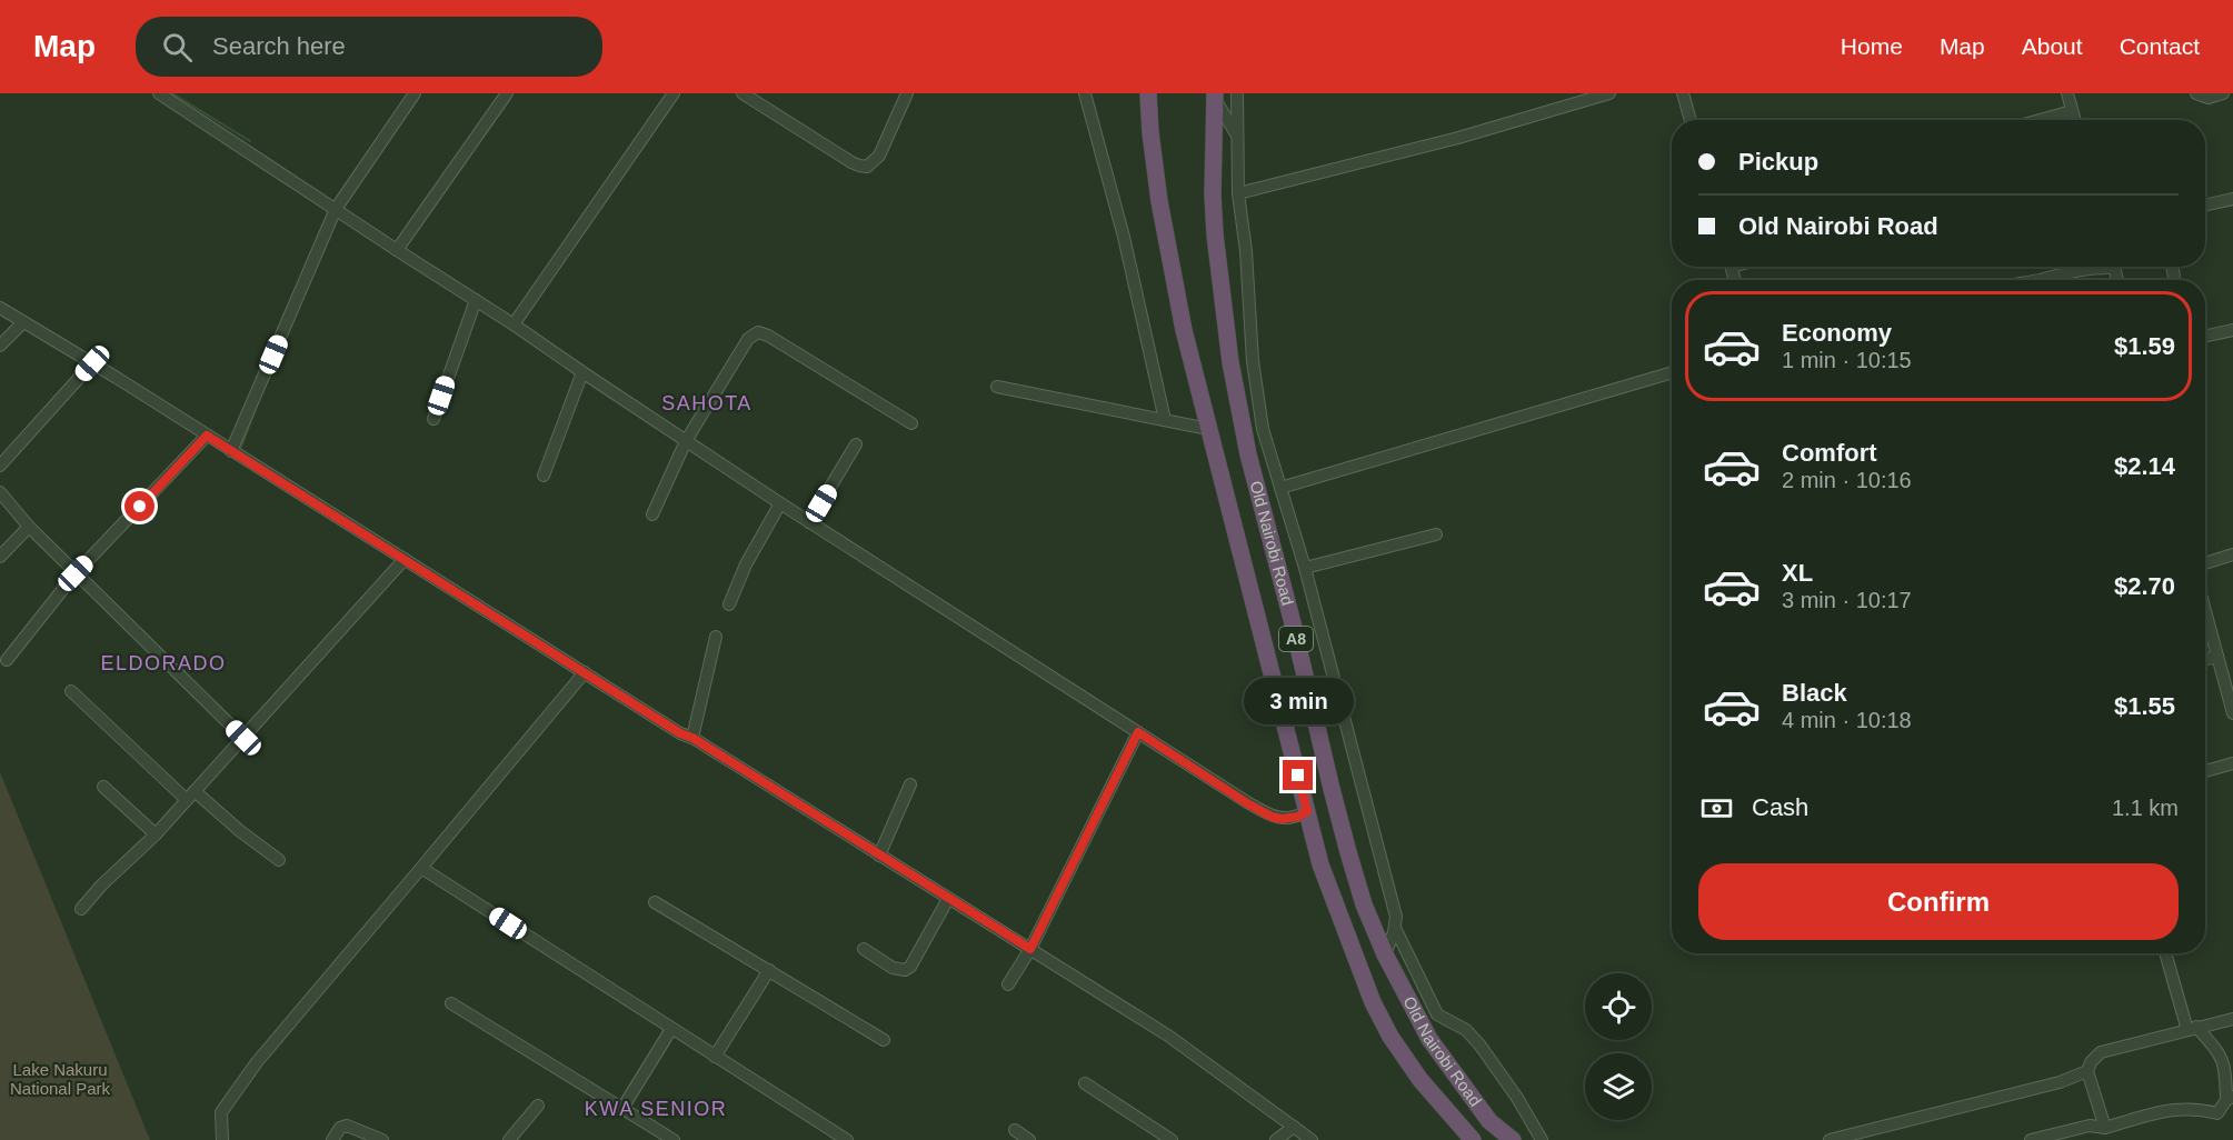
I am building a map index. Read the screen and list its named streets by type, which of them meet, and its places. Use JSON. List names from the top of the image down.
{
  "streets": {
    "highway": ["Old Nairobi Road", "A8"]
  },
  "districts": ["SAHOTA", "ELDORADO", "KWA SENIOR"],
  "parks": ["Lake Nakuru National Park"],
  "page": {
    "header": "Map",
    "search": "Search here",
    "nav": [
      "Home",
      "Map",
      "About",
      "Contact"
    ],
    "banner": ["Pickup", "Old Nairobi Road"],
    "list": [
      {
        "name": "Economy",
        "note": "1 min · 10:15",
        "value": "$1.59"
      },
      {
        "name": "Comfort",
        "note": "2 min · 10:16",
        "value": "$2.14"
      },
      {
        "name": "XL",
        "note": "3 min · 10:17",
        "value": "$2.70"
      },
      {
        "name": "Black",
        "note": "4 min · 10:18",
        "value": "$1.55"
      }
    ],
    "bubble": "3 min",
    "pay": ["Cash", "1.1 km"],
    "buttons": "Confirm"
  }
}
